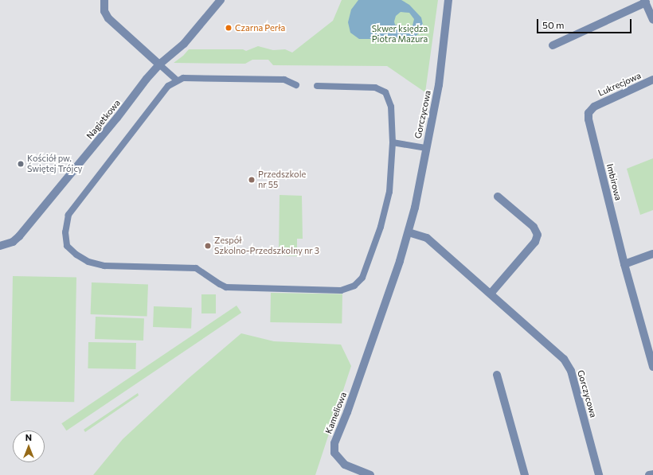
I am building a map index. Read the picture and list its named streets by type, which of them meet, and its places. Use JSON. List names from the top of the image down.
{
  "streets": {
    "street": [
      "Lukrecjowa",
      "Gorczycowa",
      "Nagietkowa",
      "Imbirowa",
      "Kameliowa"
    ]
  },
  "crossings": [
    ["Lukrecjowa", "Imbirowa"],
    ["Gorczycowa", "Kameliowa"]
  ],
  "parks": ["Skwer księdza Piotra Mazura"],
  "places": [
    "Czarna Perła",
    "Kościół pw. Świętej Trójcy",
    "Przedszkole nr 55",
    "Zespół Szkolno-Przedszkolny nr 3"
  ],
  "scale_bar": "50 m",
  "north": "top"
}
